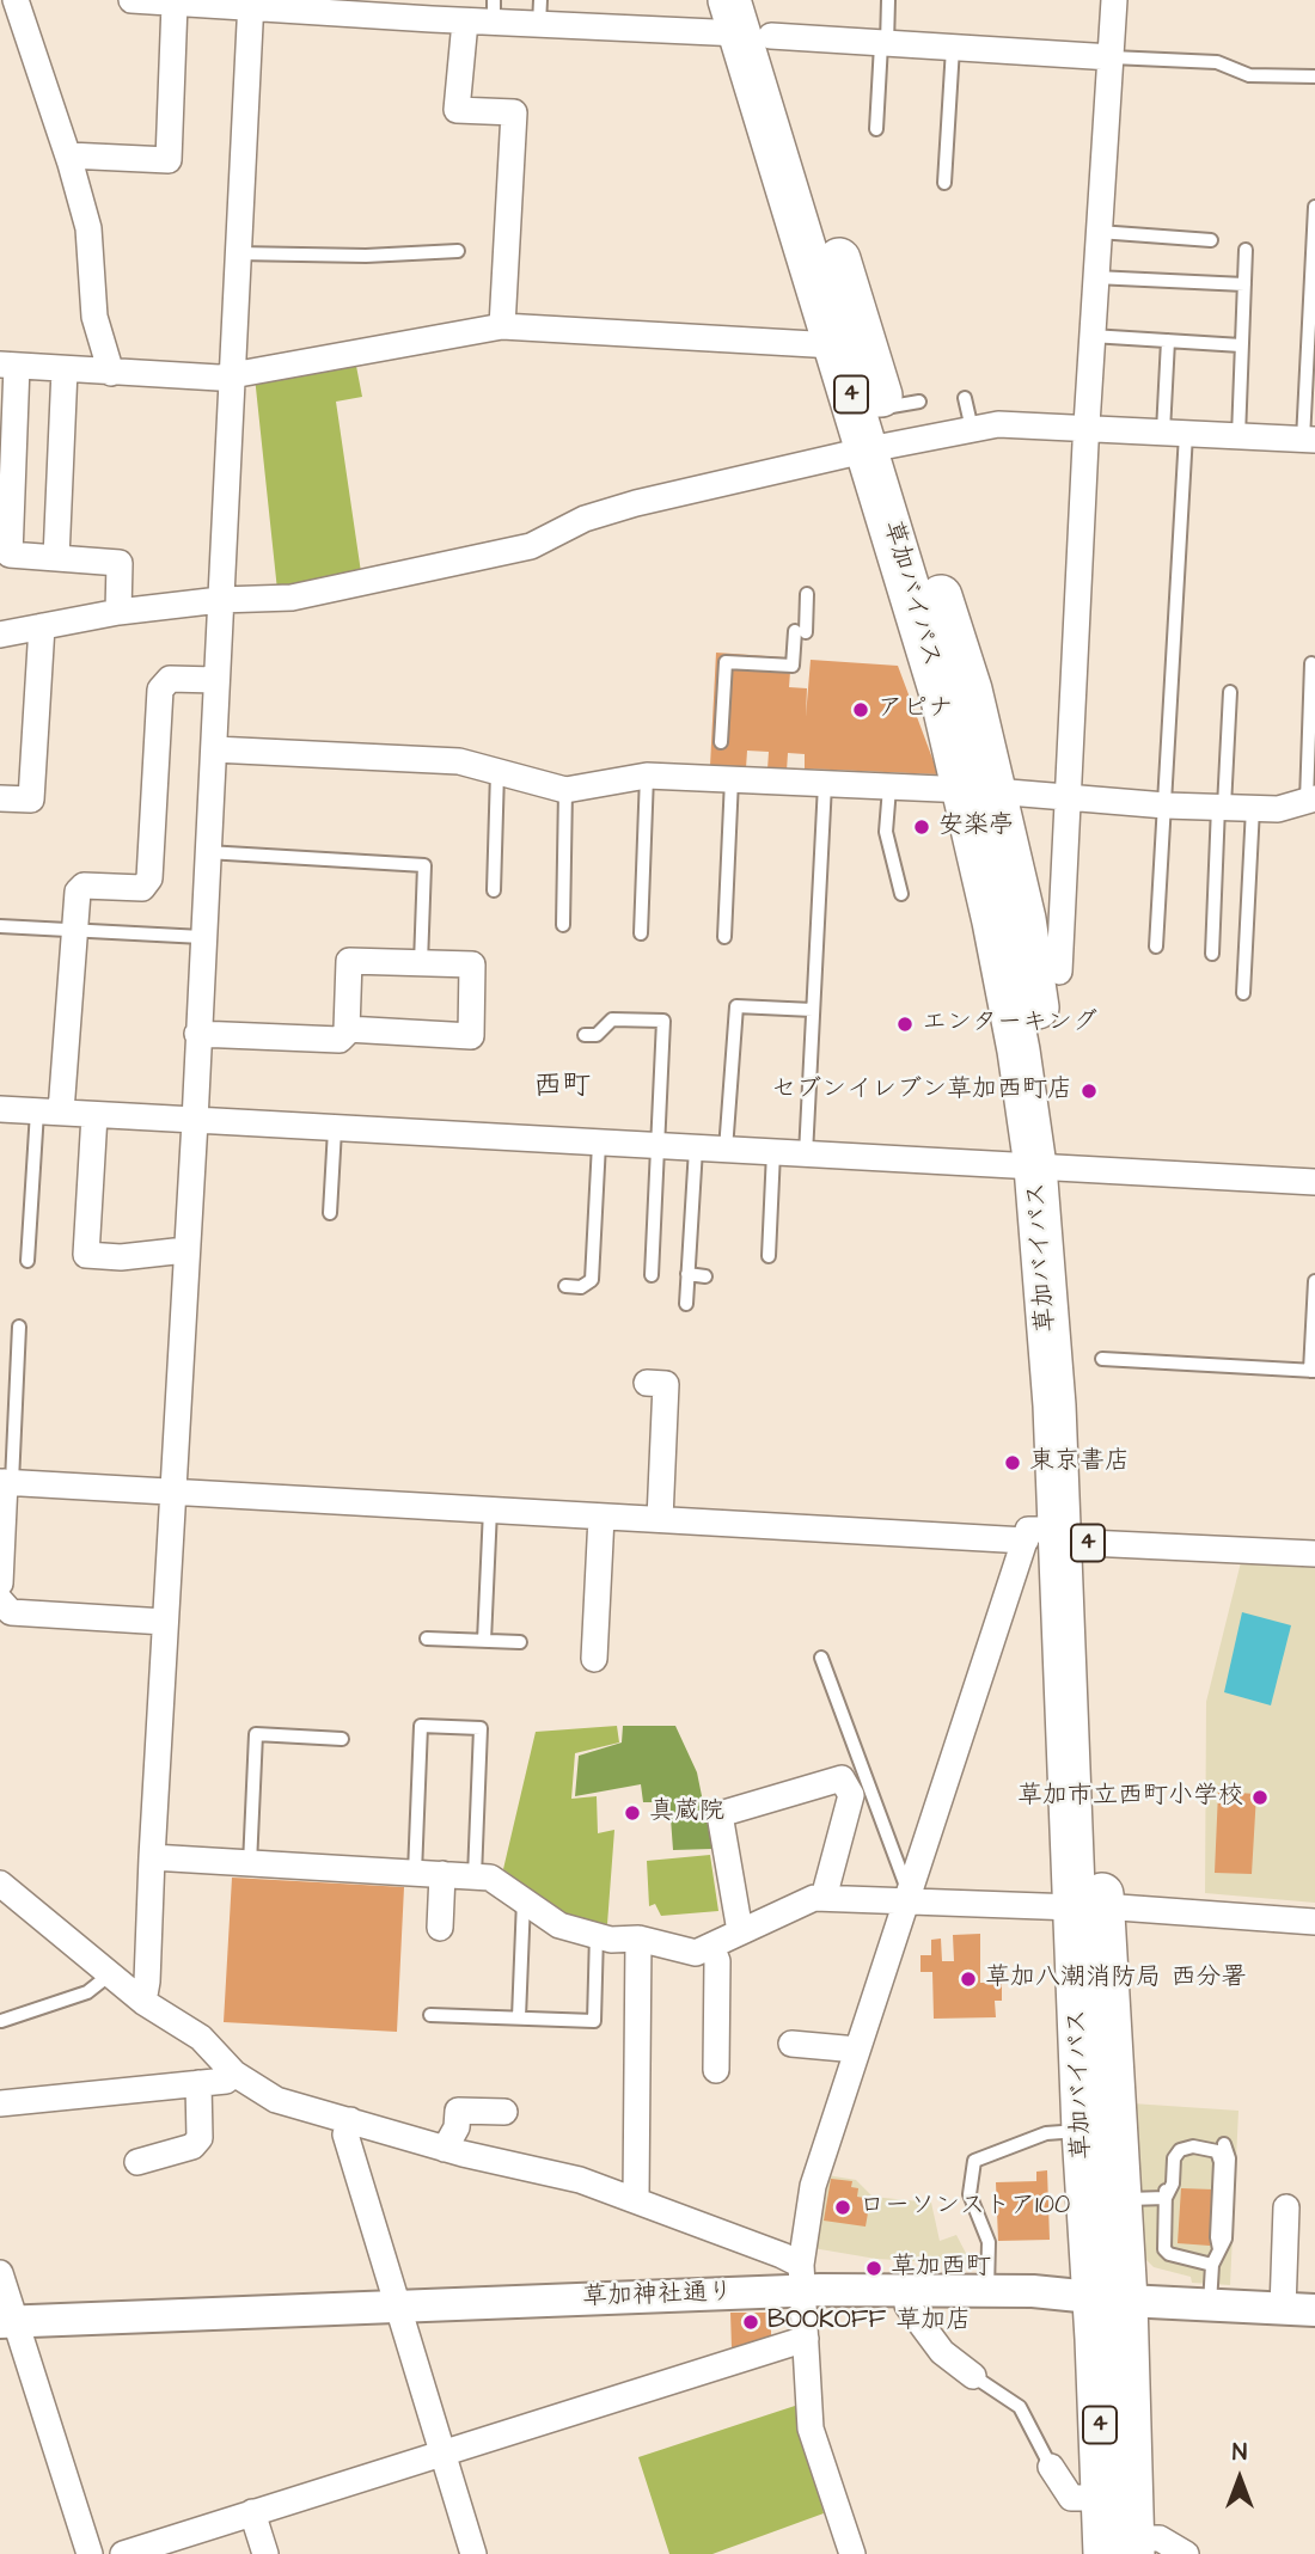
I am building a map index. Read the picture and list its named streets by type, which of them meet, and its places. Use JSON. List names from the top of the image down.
{
  "streets": {
    "highway": ["4", "草加バイパス"],
    "street": ["草加神社通り"]
  },
  "crossings": [
    ["草加バイパス", "草加神社通り"]
  ],
  "districts": ["西町"],
  "places": [
    "アピナ",
    "安楽亭",
    "エンターキング",
    "セブンイレブン草加西町店",
    "東京書店",
    "草加市立西町小学校",
    "真蔵院",
    "草加八潮消防局 西分署",
    "ローソンストア100",
    "草加西町",
    "BOOKOFF 草加店"
  ],
  "north": "top"
}
